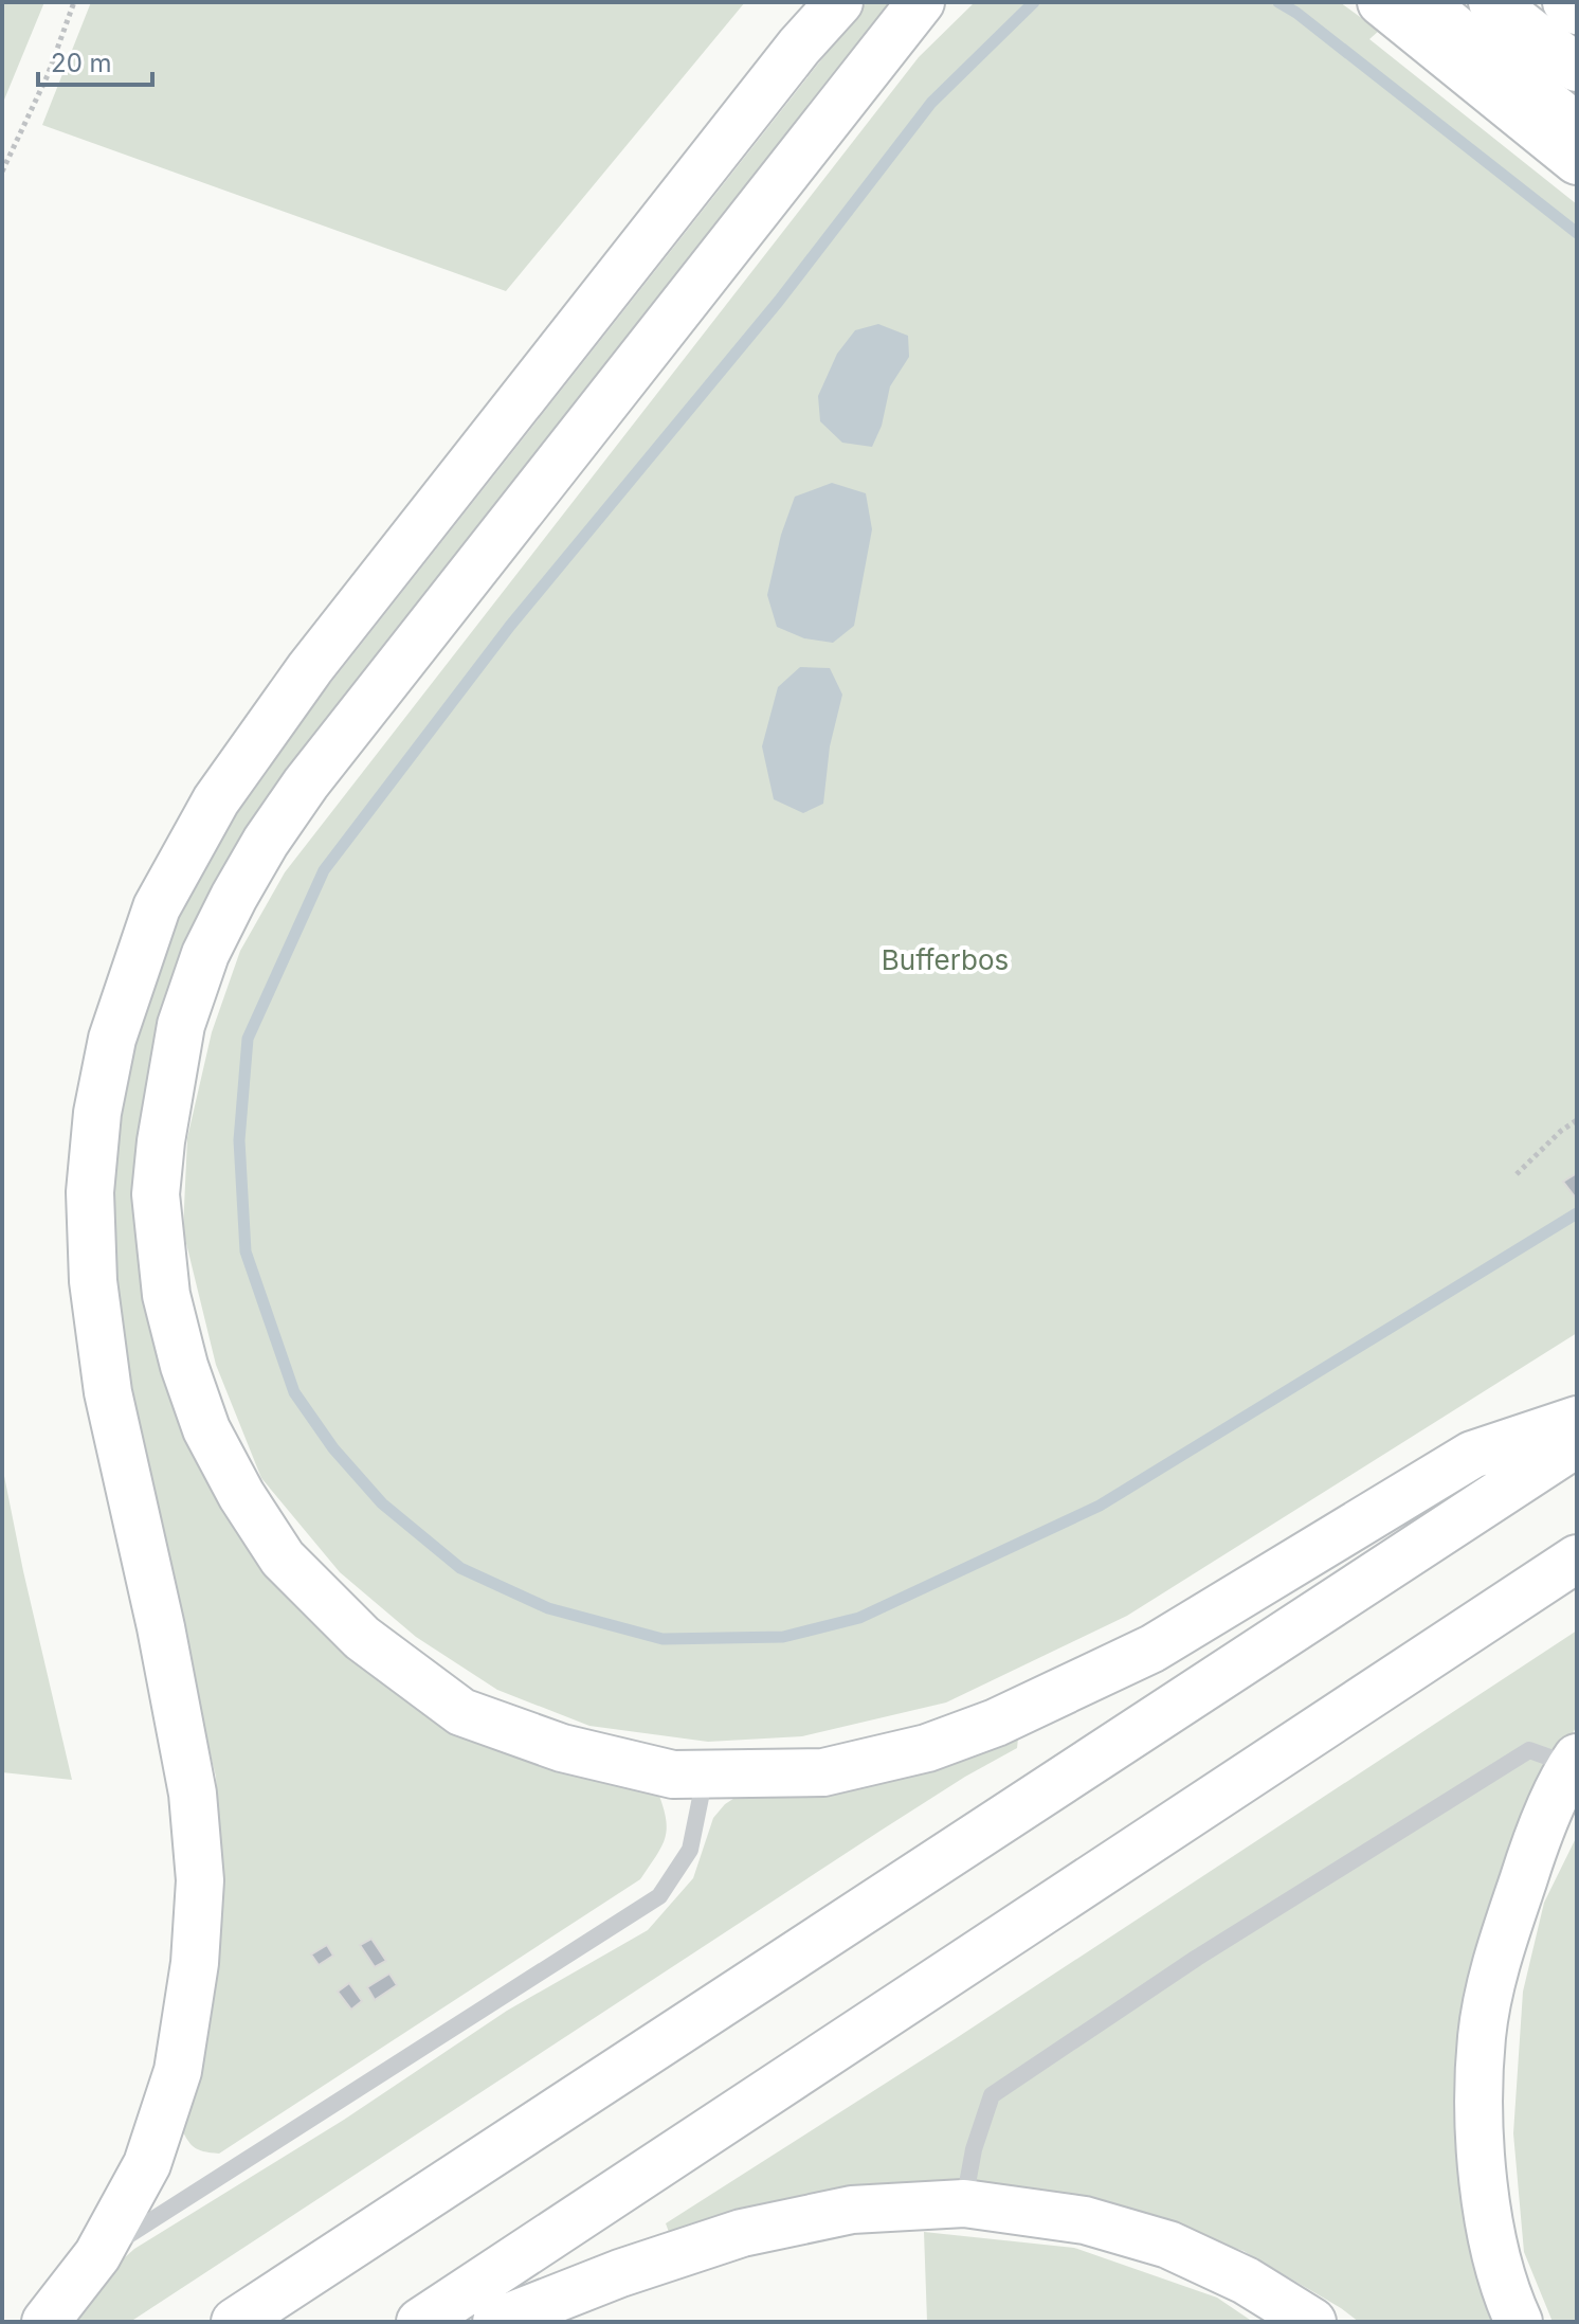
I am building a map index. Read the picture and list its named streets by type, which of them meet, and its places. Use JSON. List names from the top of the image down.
{
  "parks": ["Bufferbos"],
  "scale_bar": "20 m"
}
